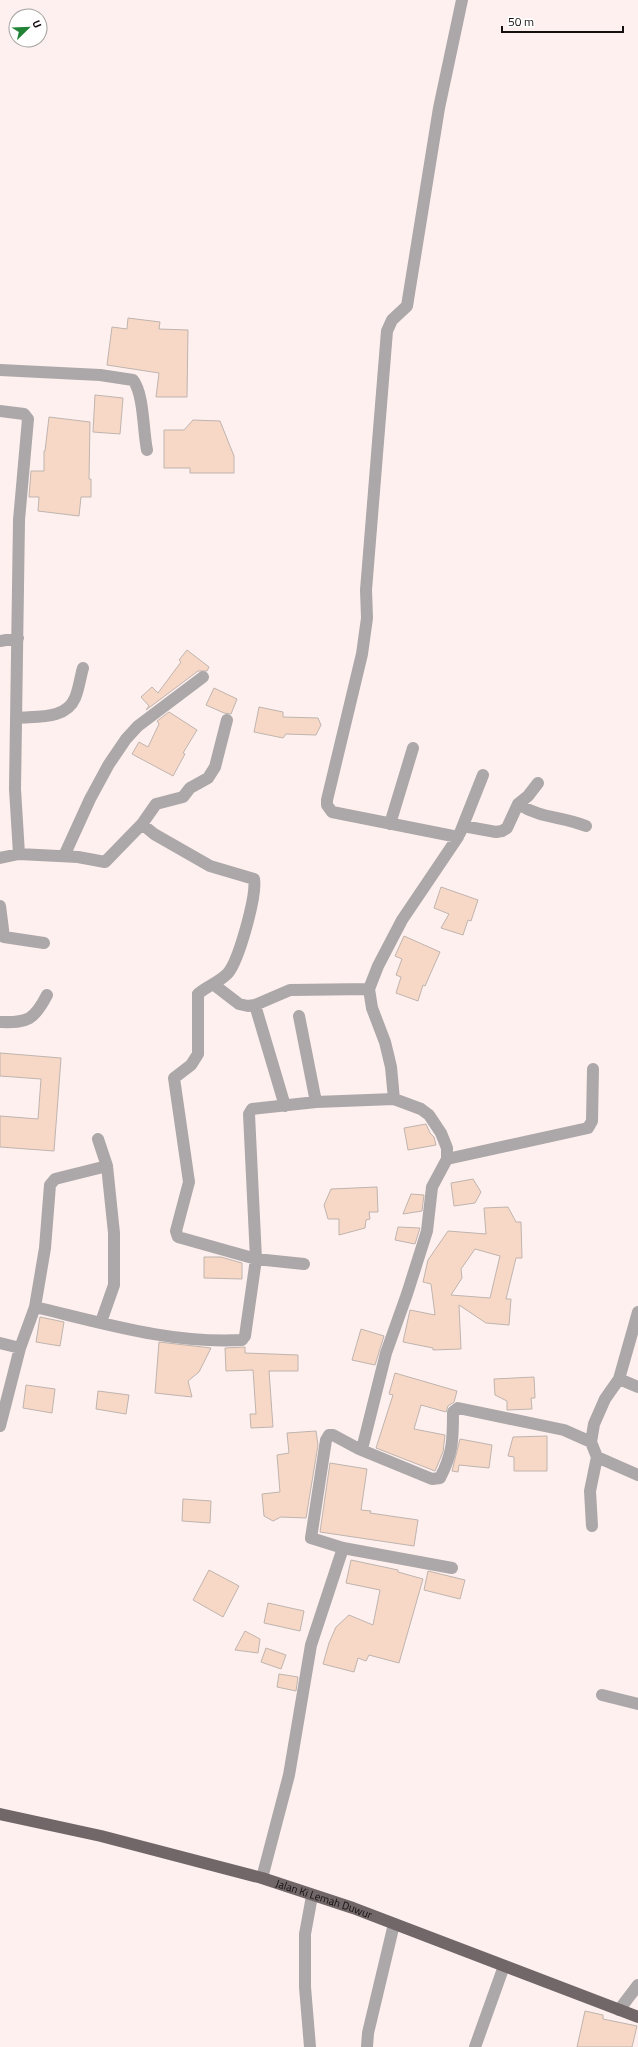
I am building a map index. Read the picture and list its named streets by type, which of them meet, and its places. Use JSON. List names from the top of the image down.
{
  "streets": {
    "main road": ["Jalan Ki Lemah Duwur"]
  },
  "scale_bar": "50 m",
  "north": "top right"
}
